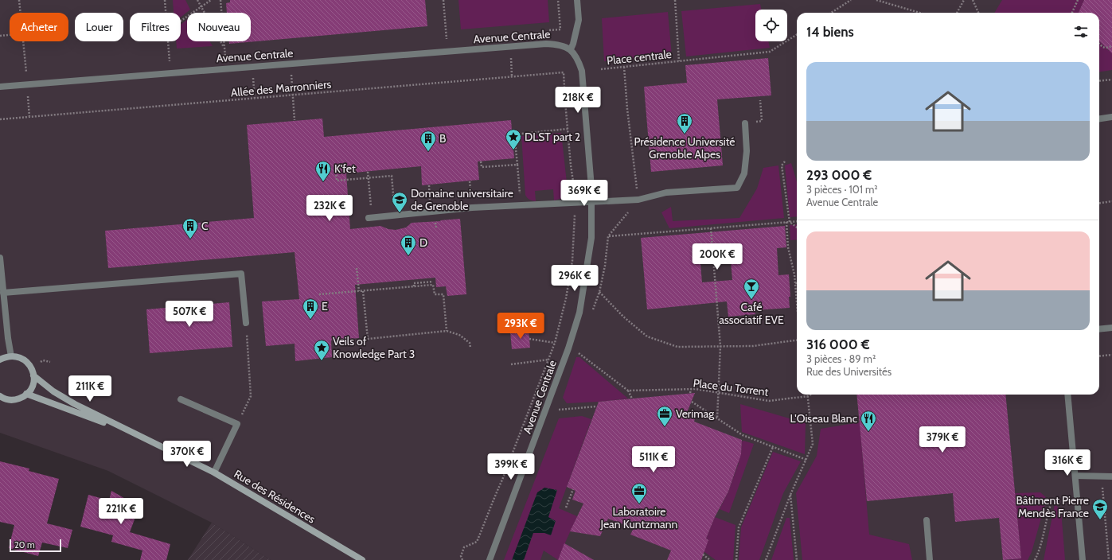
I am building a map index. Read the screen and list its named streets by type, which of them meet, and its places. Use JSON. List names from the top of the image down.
{
  "streets": {
    "street": ["Avenue Centrale", "Rue des Résidences"],
    "path": ["Place centrale", "Allée des Marronniers", "Place du Torrent"]
  },
  "places": {
    "building": [
      "Présidence Université Grenoble Alpes",
      "B",
      "C",
      "D",
      "E"
    ],
    "place": ["DLST part 2", "Veils of Knowledge Part 3"],
    "restaurant": ["K'fet", "L'Oiseau Blanc"],
    "school or university": ["Domaine universitaire de Grenoble", "Bâtiment Pierre Mendès France"],
    "bar": ["Café associatif EVE"],
    "office": ["Verimag", "Laboratoire Jean Kuntzmann"]
  },
  "scale_bar": "20 m",
  "page": {
    "chip": [
      "Acheter",
      "Louer",
      "Filtres",
      "Nouveau"
    ],
    "heading": "14 biens",
    "list": [
      {
        "name": "293 000 €",
        "note": "3 pièces · 101 m² · Avenue Centrale"
      },
      {
        "name": "316 000 €",
        "note": "3 pièces · 89 m² · Rue des Universités"
      }
    ],
    "price": [
      "218K €",
      "369K €",
      "232K €",
      "200K €",
      "296K €",
      "507K €",
      "293K €",
      "211K €",
      "379K €",
      "370K €",
      "511K €",
      "316K €",
      "399K €",
      "221K €"
    ],
    "scale": "20 m"
  }
}
